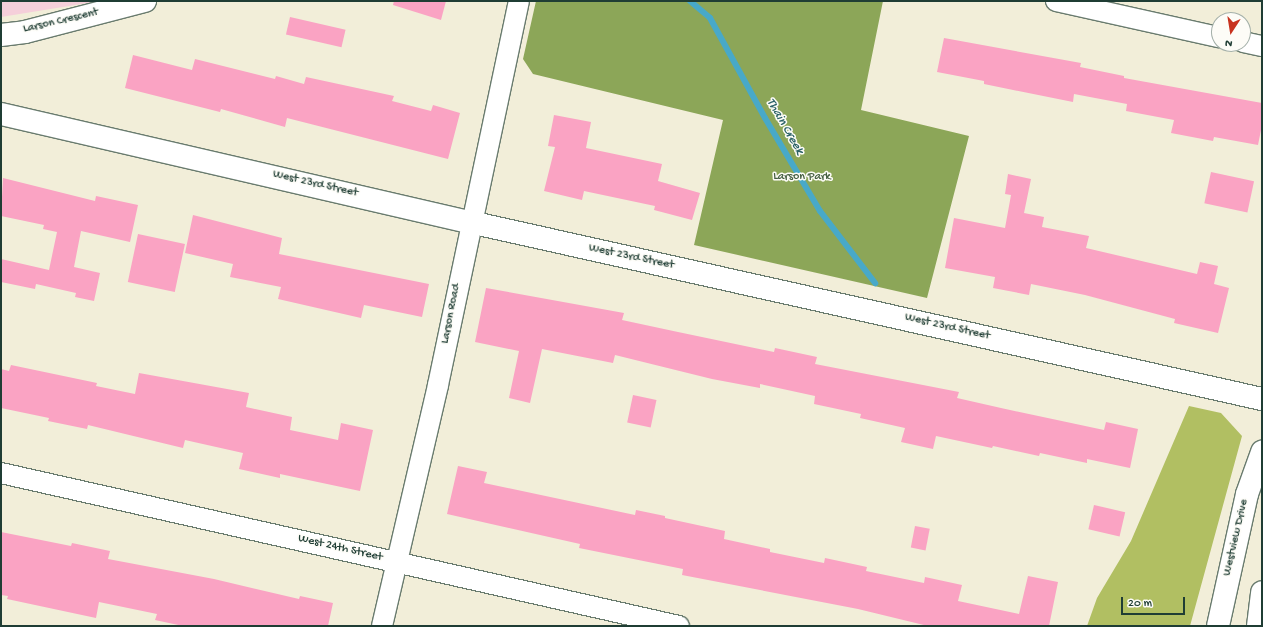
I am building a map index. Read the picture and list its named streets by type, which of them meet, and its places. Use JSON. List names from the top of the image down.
{
  "streets": {
    "street": [
      "Larson Crescent",
      "West 23rd Street",
      "Larson Road",
      "Westview Drive",
      "West 24th Street"
    ]
  },
  "crossings": [
    ["West 23rd Street", "Larson Road"],
    ["Larson Road", "West 24th Street"]
  ],
  "water": ["Thain Creek"],
  "parks": ["Larson Park"],
  "scale_bar": "20 m",
  "north": "bottom"
}
